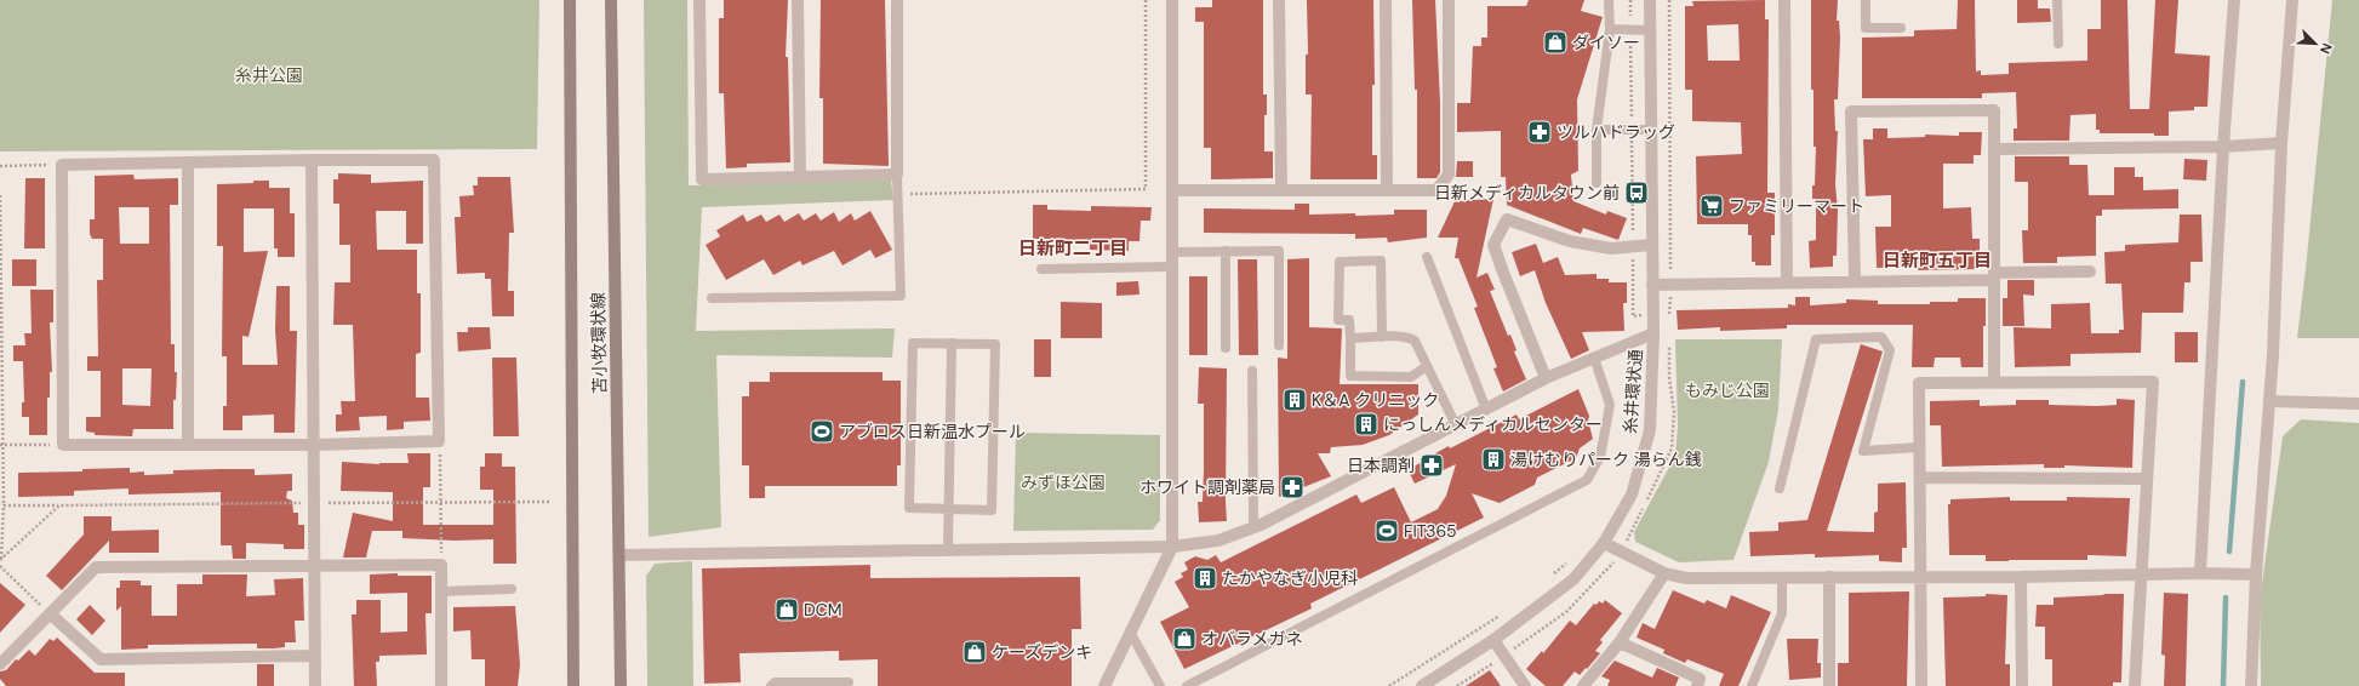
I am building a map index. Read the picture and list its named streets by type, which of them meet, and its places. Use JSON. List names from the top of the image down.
{
  "streets": {
    "main road": ["苫小牧環状線"],
    "street": ["糸井環状通"]
  },
  "districts": ["日新町二丁目", "日新町五丁目"],
  "parks": ["糸井公園", "もみじ公園", "みずほ公園"],
  "places": {
    "shop": [
      "ダイソー",
      "DCM",
      "オバラメガネ",
      "ケーズデンキ"
    ],
    "pharmacy": ["ツルハドラッグ", "日本調剤", "ホワイト調剤薬局"],
    "bus stop": ["日新メディカルタウン前"],
    "supermarket": ["ファミリーマート"],
    "building": [
      "K＆A クリニック",
      "にっしんメディカルセンター",
      "湯けむりパーク 湯らん銭",
      "たかやなぎ小児科"
    ],
    "sports": ["アブロス日新温水プール", "FIT365"]
  },
  "north": "bottom right"
}
